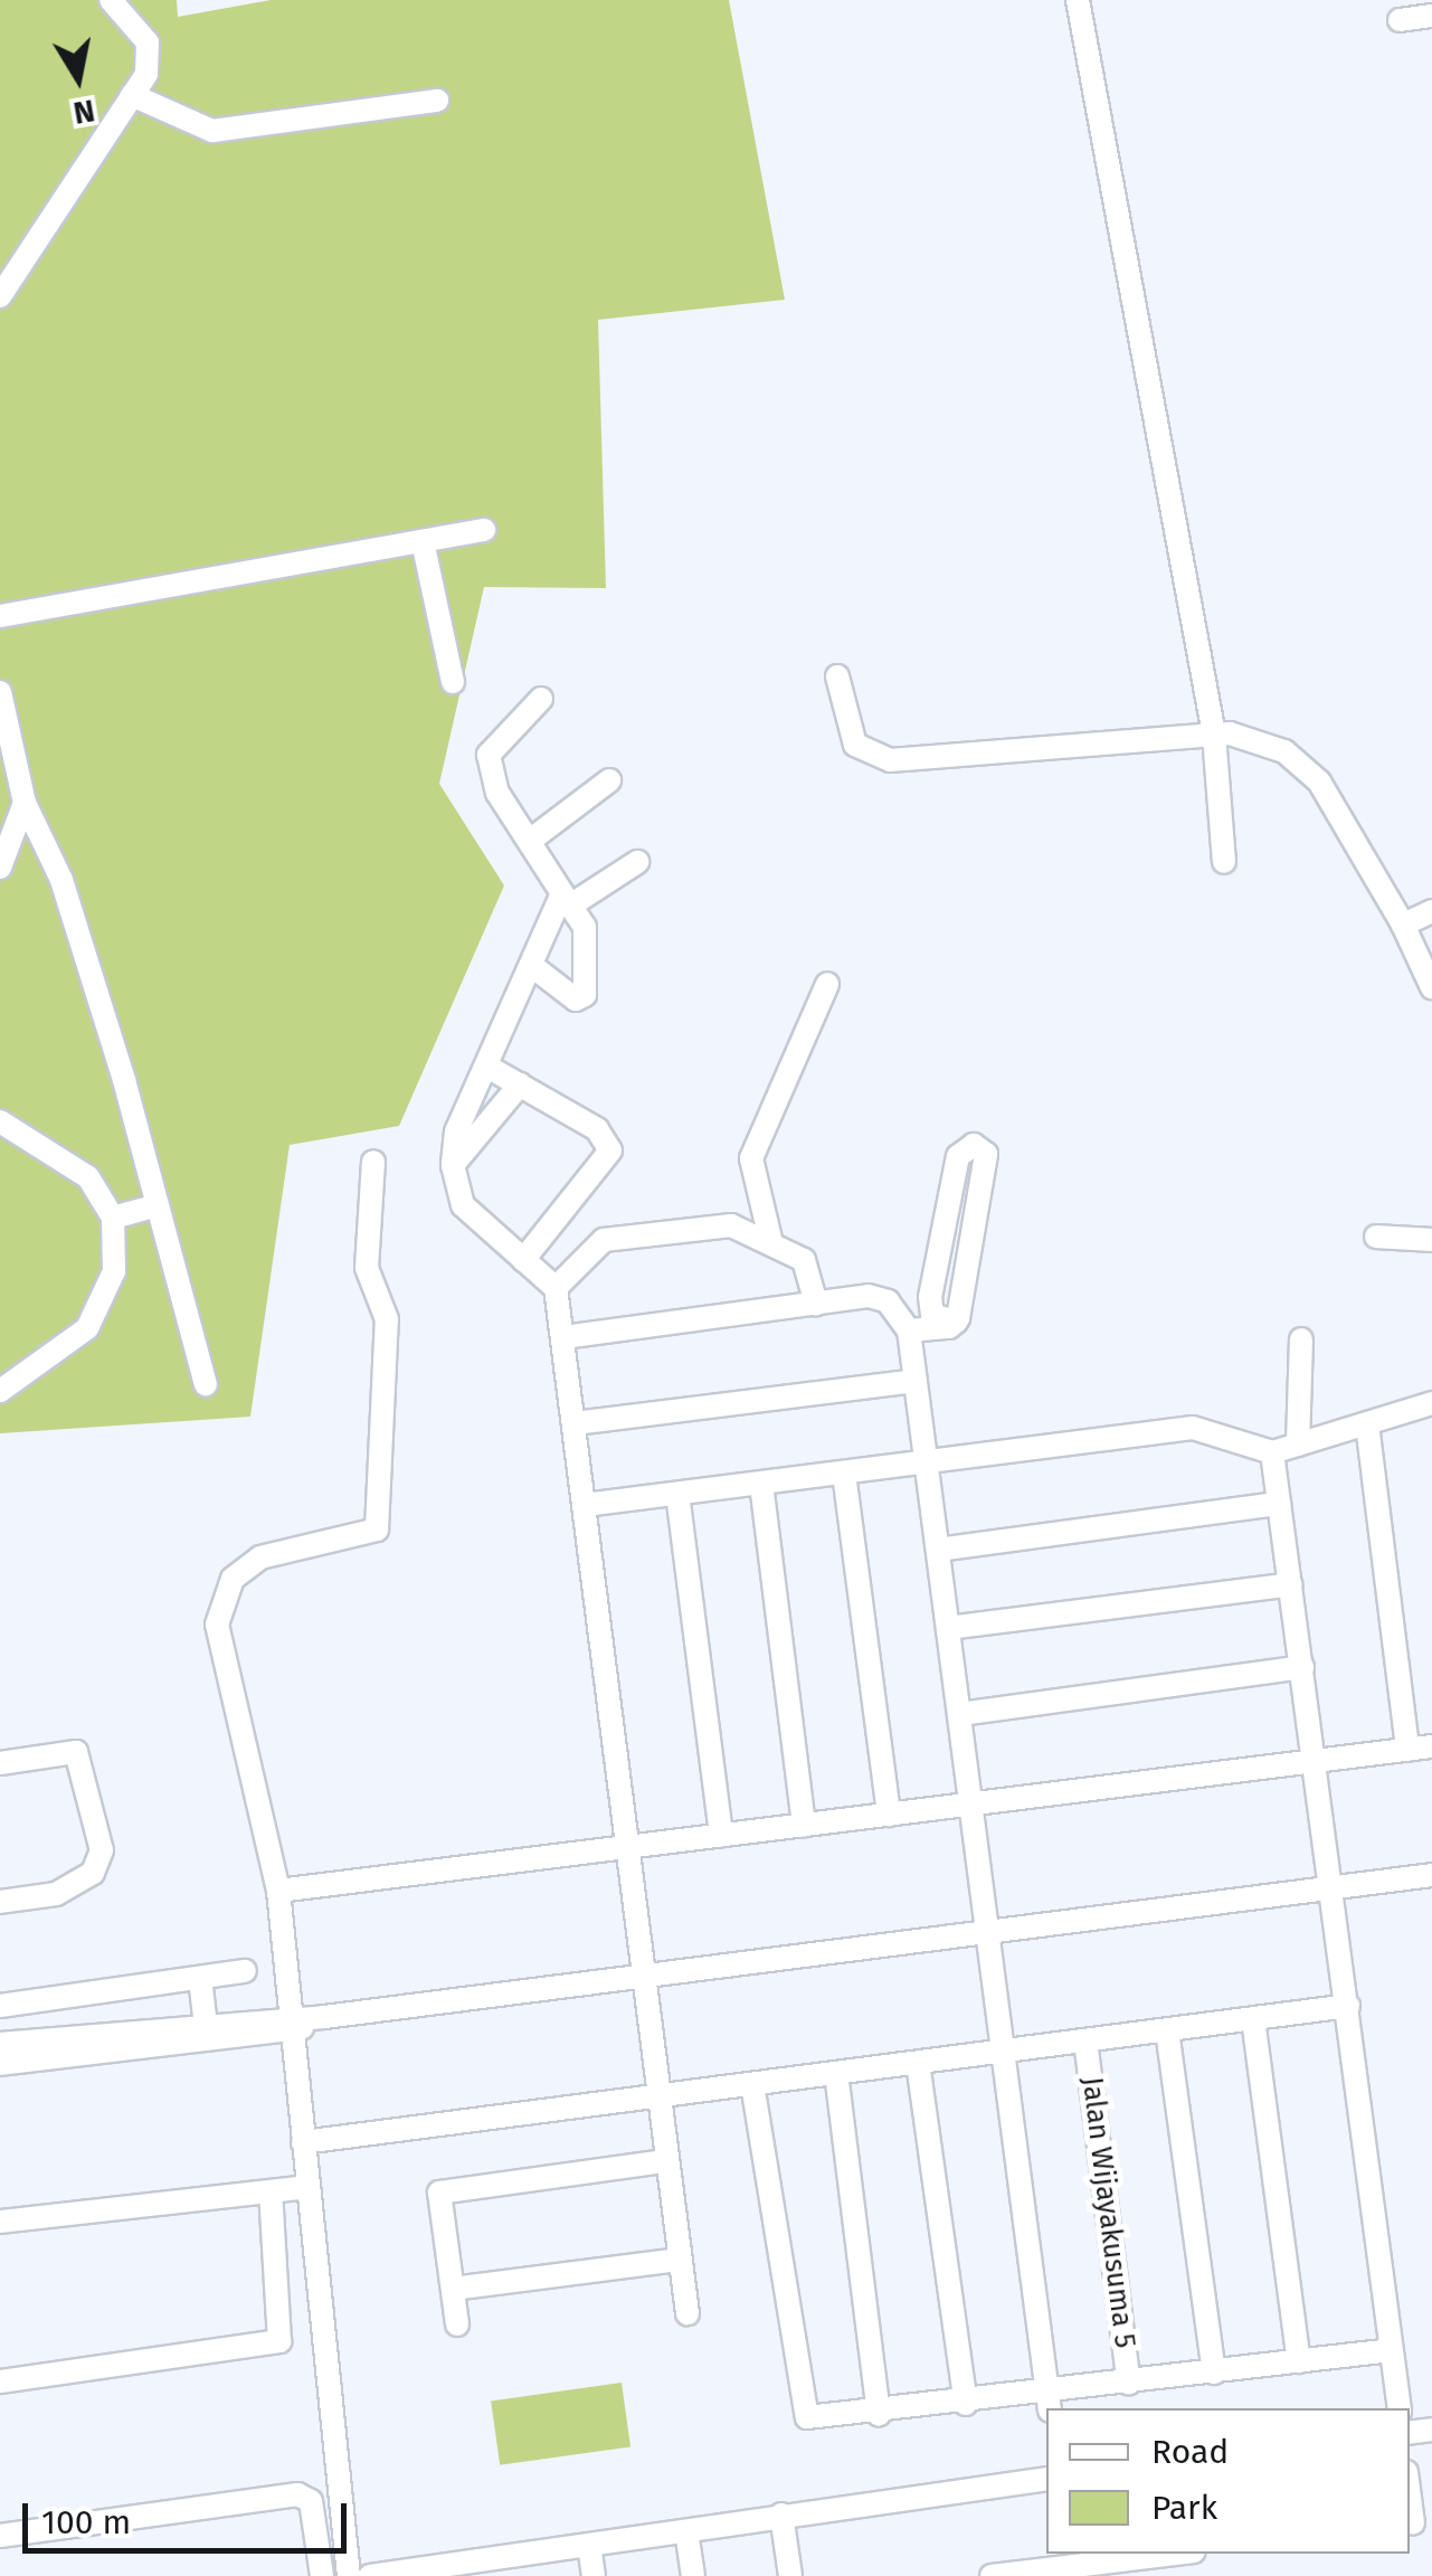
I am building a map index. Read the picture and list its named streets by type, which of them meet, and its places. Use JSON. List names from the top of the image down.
{
  "streets": {
    "street": ["Jalan Wijayakusuma 5"]
  },
  "legend": ["Road", "Park"],
  "scale_bar": "100 m",
  "north": "bottom"
}
